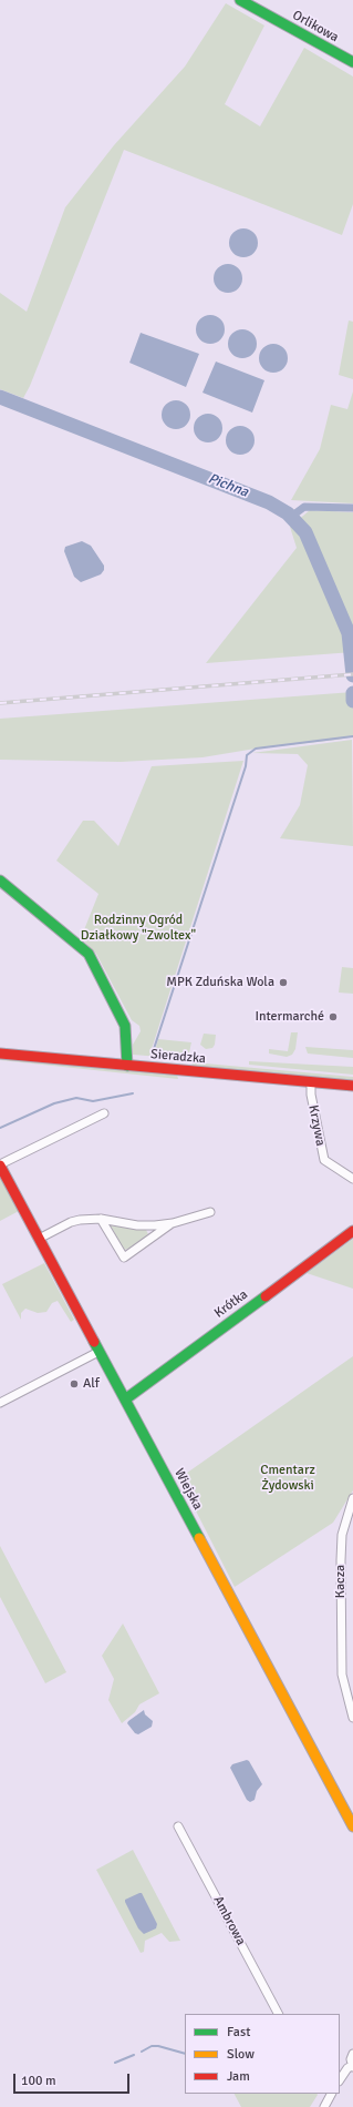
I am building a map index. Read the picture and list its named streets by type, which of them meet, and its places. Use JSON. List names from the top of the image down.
{
  "streets": {
    "street": [
      "Orlikowa",
      "Sieradzka",
      "Krzywa",
      "Krótka",
      "Wiejska",
      "Kacza",
      "Ambrowa"
    ]
  },
  "crossings": [
    ["Sieradzka", "Krzywa"],
    ["Krótka", "Wiejska"]
  ],
  "water": ["Pichna"],
  "parks": ["Rodzinny Ogród Działkowy \"Zwoltex\"", "Cmentarz Żydowski"],
  "places": ["MPK Zduńska Wola", "Intermarché", "Alf"],
  "legend": ["Fast", "Slow", "Jam"],
  "scale_bar": "100 m"
}
